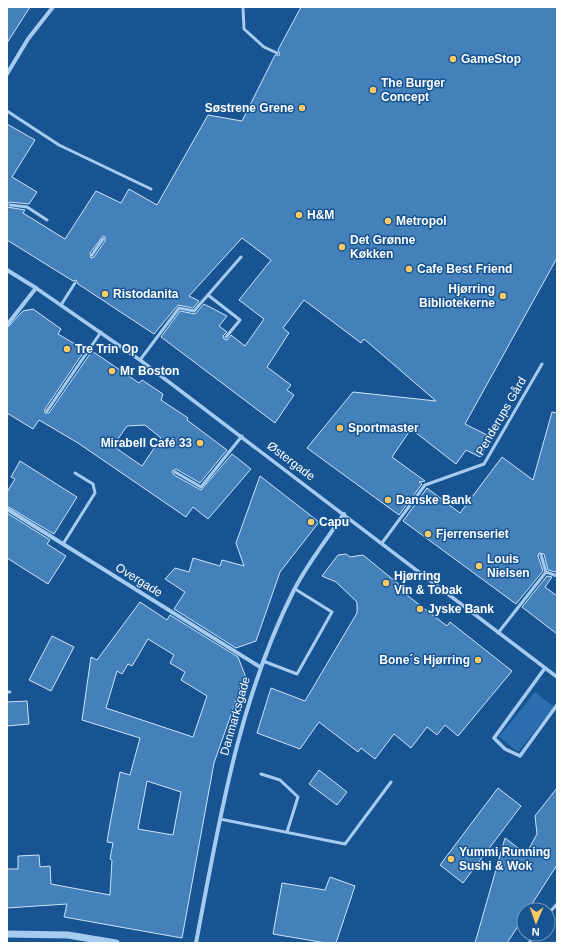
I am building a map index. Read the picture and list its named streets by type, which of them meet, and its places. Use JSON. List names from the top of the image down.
{
  "streets": {
    "street": ["Østergade", "Overgade", "Danmarksgade"],
    "lane": ["Penderups Gård"]
  },
  "crossings": [
    ["Penderups Gård", "Østergade"],
    ["Østergade", "Danmarksgade"],
    ["Overgade", "Danmarksgade"]
  ],
  "places": [
    "GameStop",
    "The Burger Concept",
    "Søstrene Grene",
    "H&M",
    "Metropol",
    "Det Grønne Køkken",
    "Cafe Best Friend",
    "Ristodanita",
    "Hjørring Bibliotekerne",
    "Tre Trin Op",
    "Mr Boston",
    "Sportmaster",
    "Mirabell Café 33",
    "Danske Bank",
    "Capu",
    "Fjerrenseriet",
    "Louis Nielsen",
    "Hjørring Vin & Tobak",
    "Jyske Bank",
    "Bone´s Hjørring",
    "Yummi Running Sushi & Wok"
  ],
  "north": "bottom"
}
